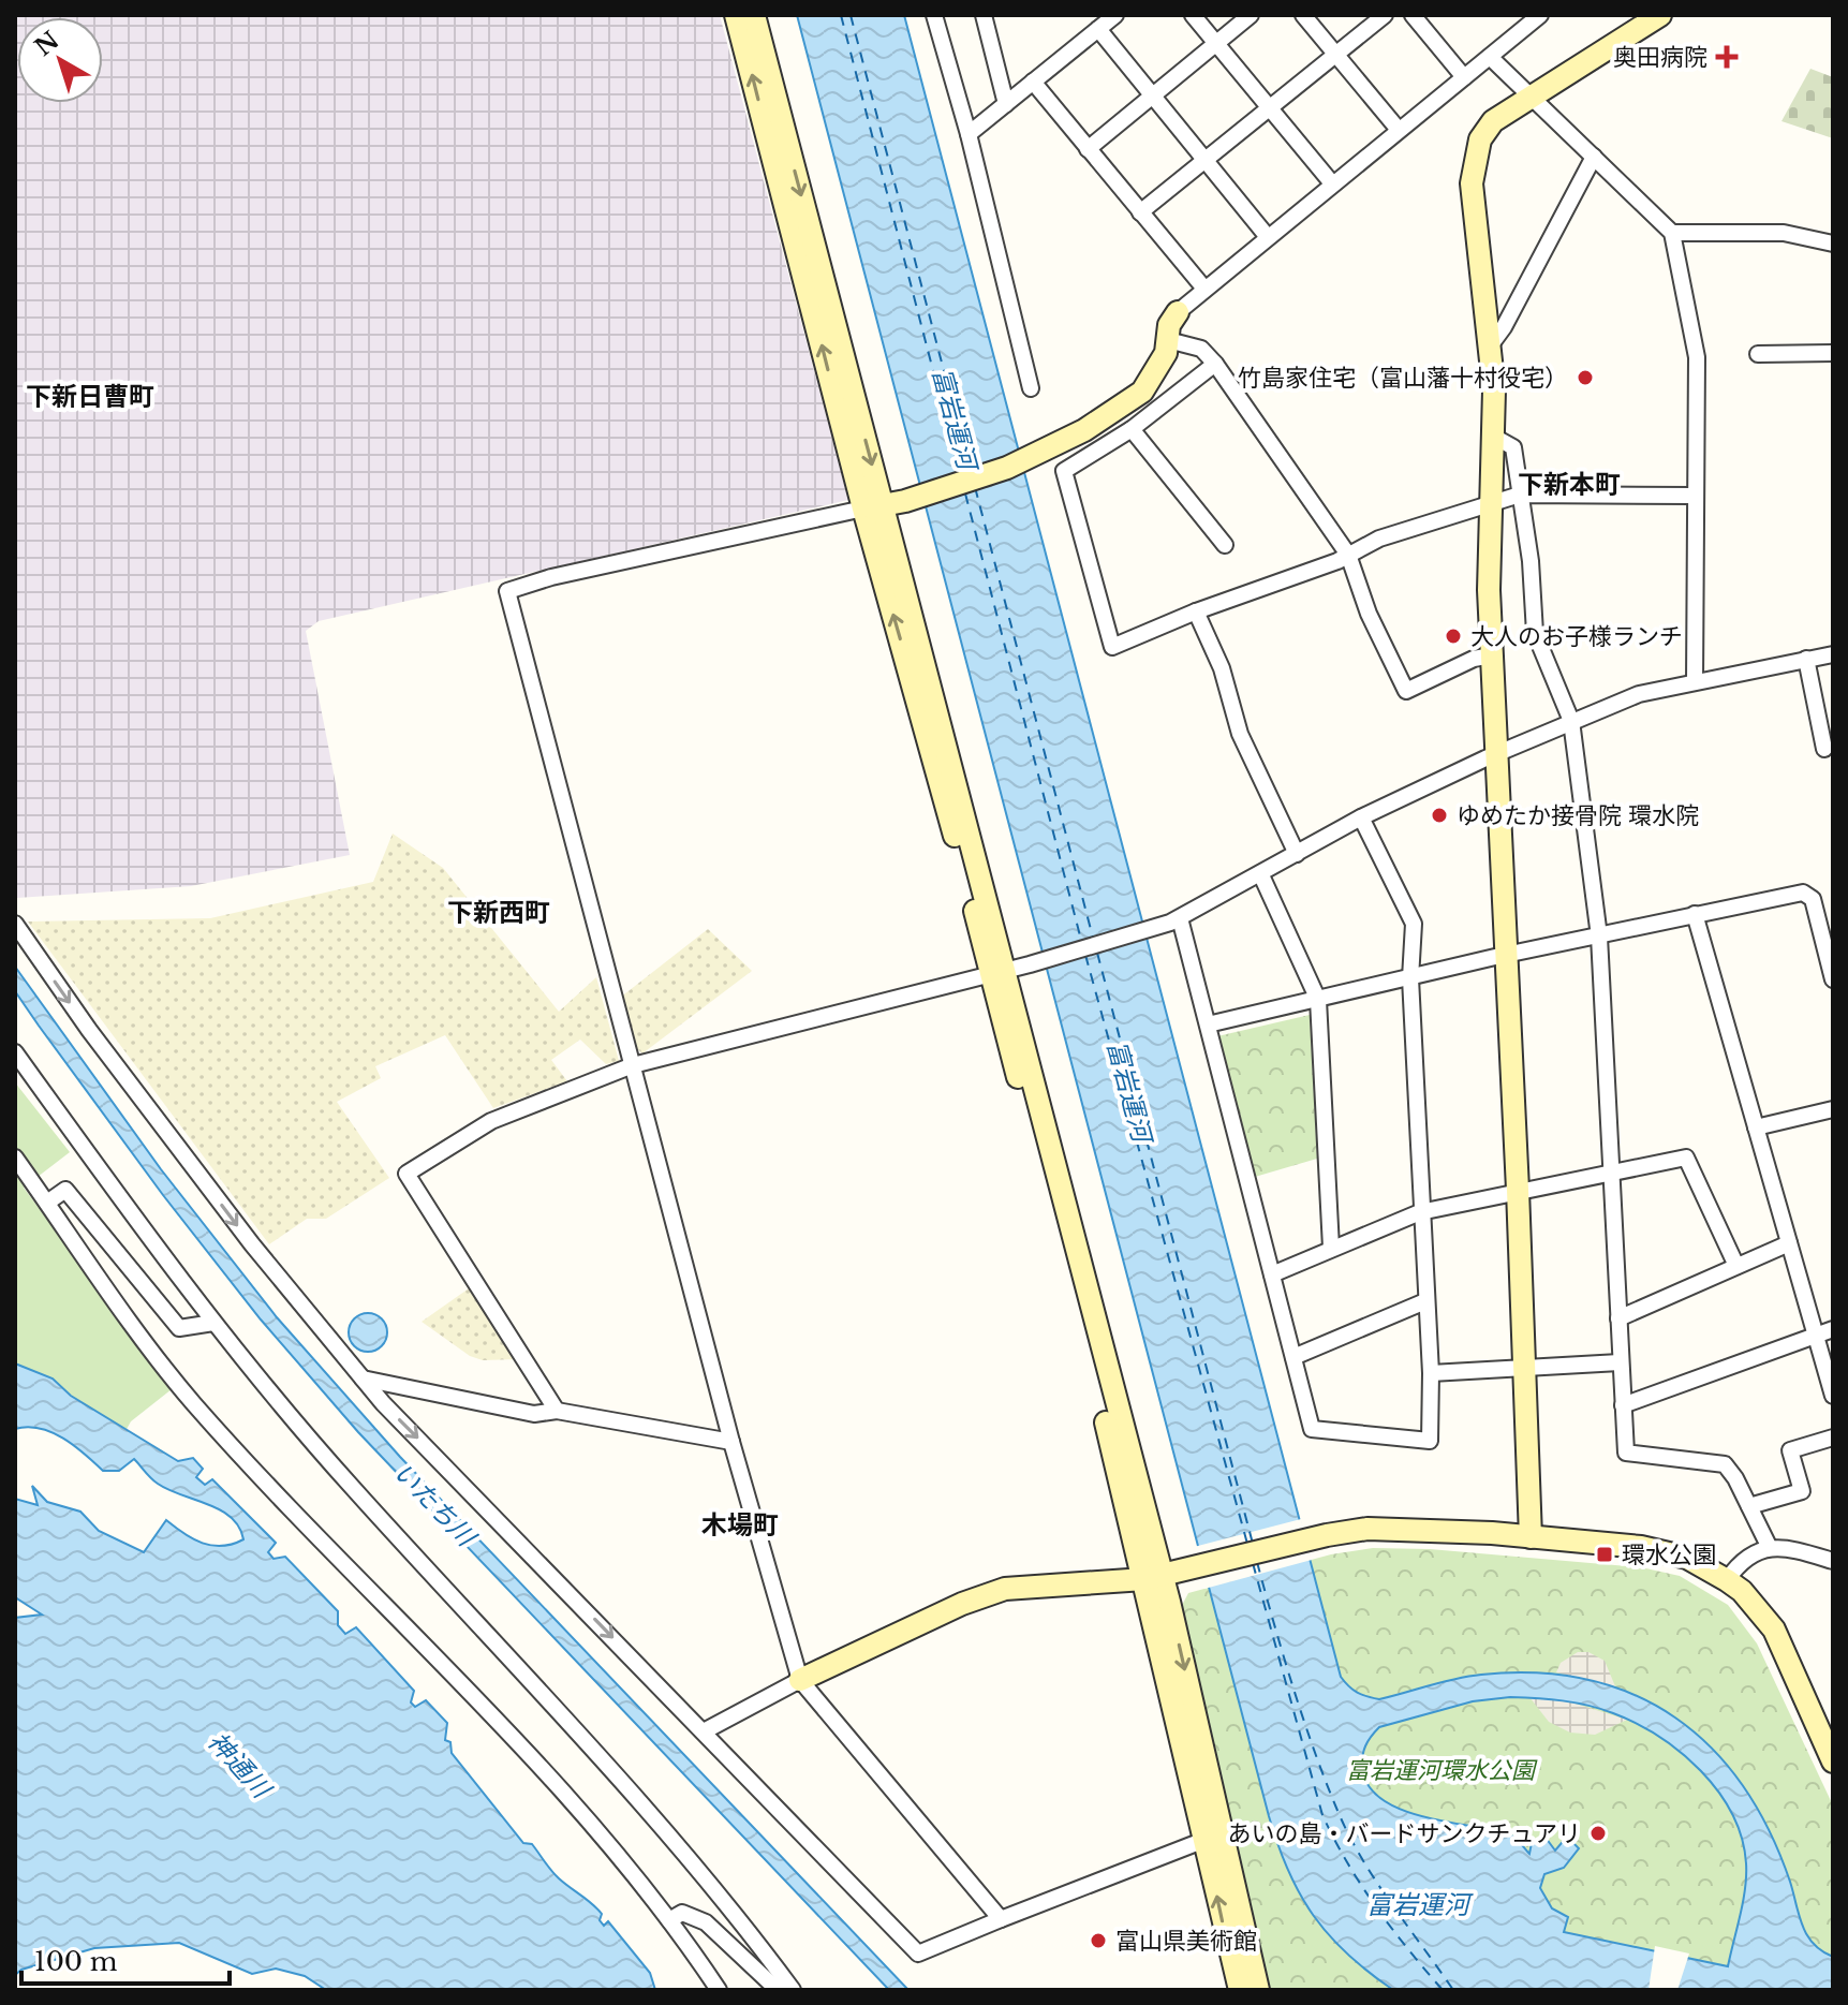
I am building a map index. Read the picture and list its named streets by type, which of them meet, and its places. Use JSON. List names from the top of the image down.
{
  "districts": [
    "下新日曹町",
    "下新本町",
    "下新西町",
    "木場町"
  ],
  "water": ["富岩運河", "いたち川", "神通川"],
  "parks": ["富岩運河環水公園"],
  "places": {
    "health": ["奥田病院"],
    "other": [
      "竹島家住宅（富山藩十村役宅）",
      "大人のお子様ランチ",
      "ゆめたか接骨院 環水院",
      "あいの島・バードサンクチュアリ",
      "富山県美術館"
    ],
    "transit": ["環水公園"]
  },
  "scale_bar": "100 m",
  "north": "top left"
}
